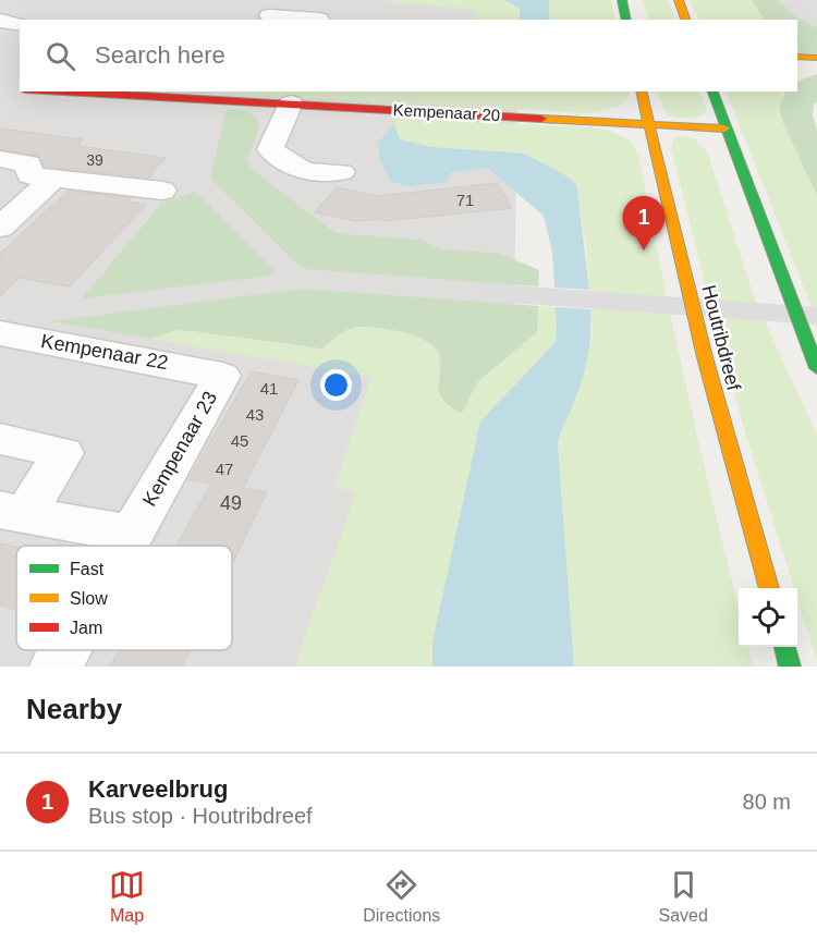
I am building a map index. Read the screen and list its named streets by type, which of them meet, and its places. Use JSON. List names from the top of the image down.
{
  "streets": {
    "main road": ["Kempenaar 20", "Houtribdreef"],
    "street": ["Kempenaar 22", "Kempenaar 23"]
  },
  "crossings": [
    ["Kempenaar 20", "Houtribdreef"],
    ["Kempenaar 22", "Kempenaar 23"]
  ],
  "house_numbers": [
    "39",
    "71",
    "41",
    "43",
    "45",
    "47",
    "49"
  ],
  "legend": ["Fast", "Slow", "Jam"],
  "page": {
    "search": "Search here",
    "pins": "1",
    "heading": "Nearby",
    "list": [
      {
        "mark": "1",
        "name": "Karveelbrug",
        "note": "Bus stop · Houtribdreef",
        "value": "80 m"
      }
    ],
    "nav": ["Map", "Directions", "Saved"]
  }
}
